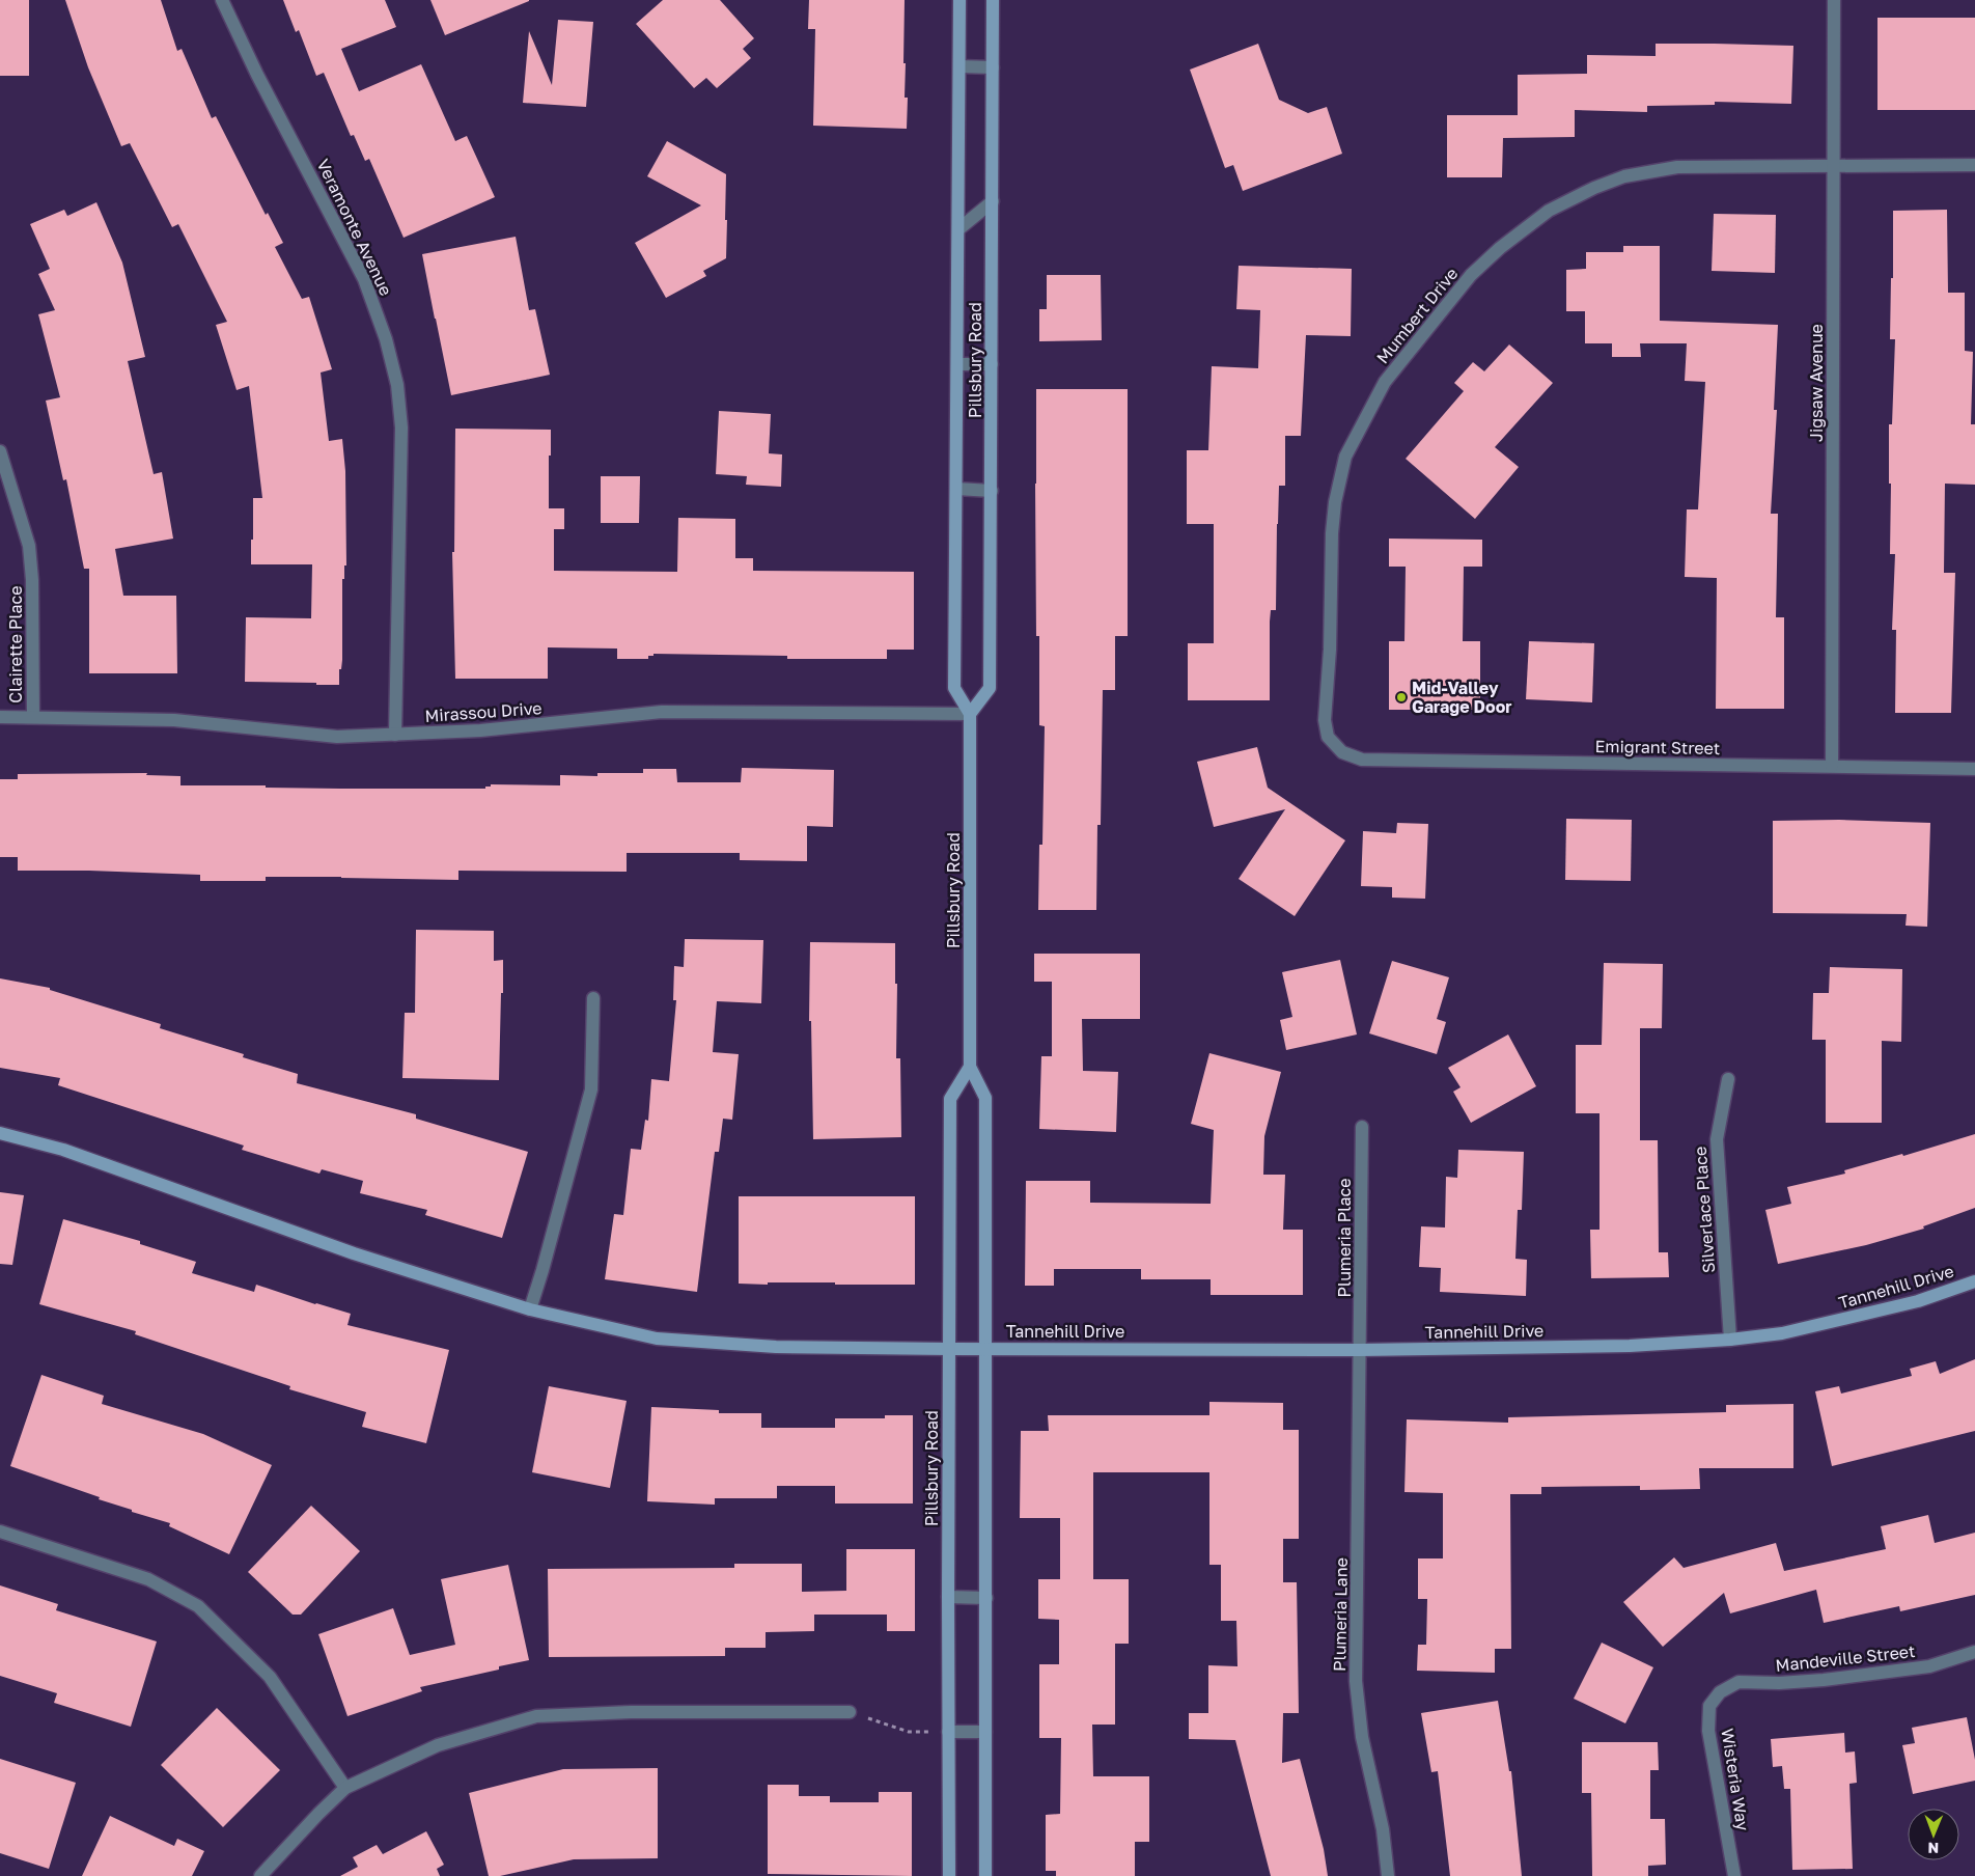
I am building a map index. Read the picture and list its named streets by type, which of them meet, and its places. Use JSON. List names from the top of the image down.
{
  "streets": {
    "street": [
      "Veramonte Avenue",
      "Mumbert Drive",
      "Pillsbury Road",
      "Jigsaw Avenue",
      "Clairette Place",
      "Mirassou Drive",
      "Emigrant Street",
      "Silverlace Place",
      "Plumeria Place",
      "Tannehill Drive",
      "Plumeria Lane",
      "Mandeville Street",
      "Wisteria Way"
    ]
  },
  "crossings": [
    ["Veramonte Avenue", "Mirassou Drive"],
    ["Mumbert Drive", "Jigsaw Avenue"],
    ["Mumbert Drive", "Emigrant Street"],
    ["Pillsbury Road", "Mirassou Drive"],
    ["Pillsbury Road", "Tannehill Drive"],
    ["Jigsaw Avenue", "Emigrant Street"],
    ["Clairette Place", "Mirassou Drive"],
    ["Silverlace Place", "Tannehill Drive"],
    ["Plumeria Place", "Tannehill Drive"],
    ["Plumeria Place", "Plumeria Lane"],
    ["Tannehill Drive", "Plumeria Lane"],
    ["Mandeville Street", "Wisteria Way"]
  ],
  "places": ["Mid-Valley Garage Door"],
  "north": "bottom"
}
